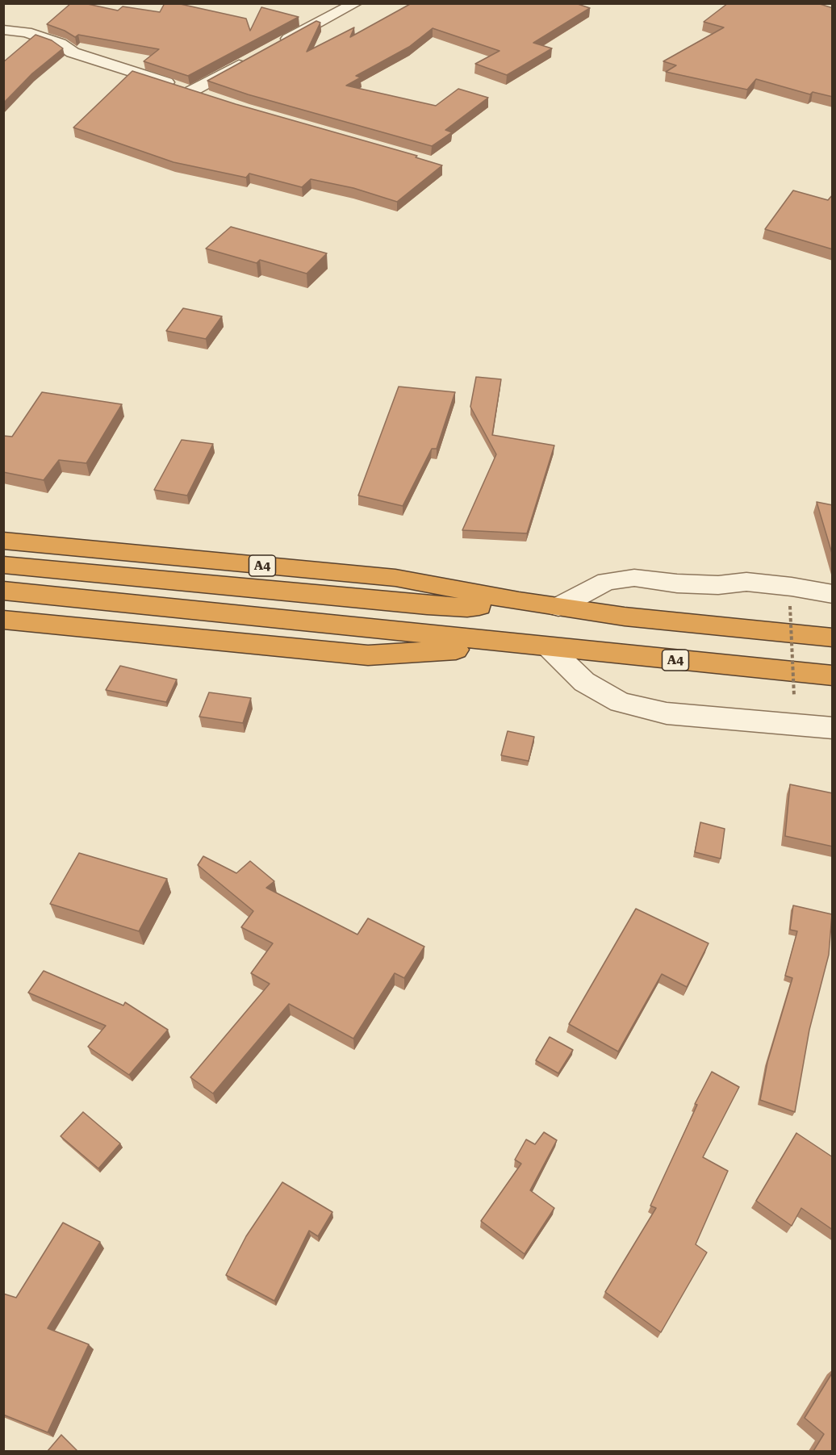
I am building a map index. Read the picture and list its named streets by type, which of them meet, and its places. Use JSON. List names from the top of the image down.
{
  "streets": {
    "highway": ["A4"]
  }
}
